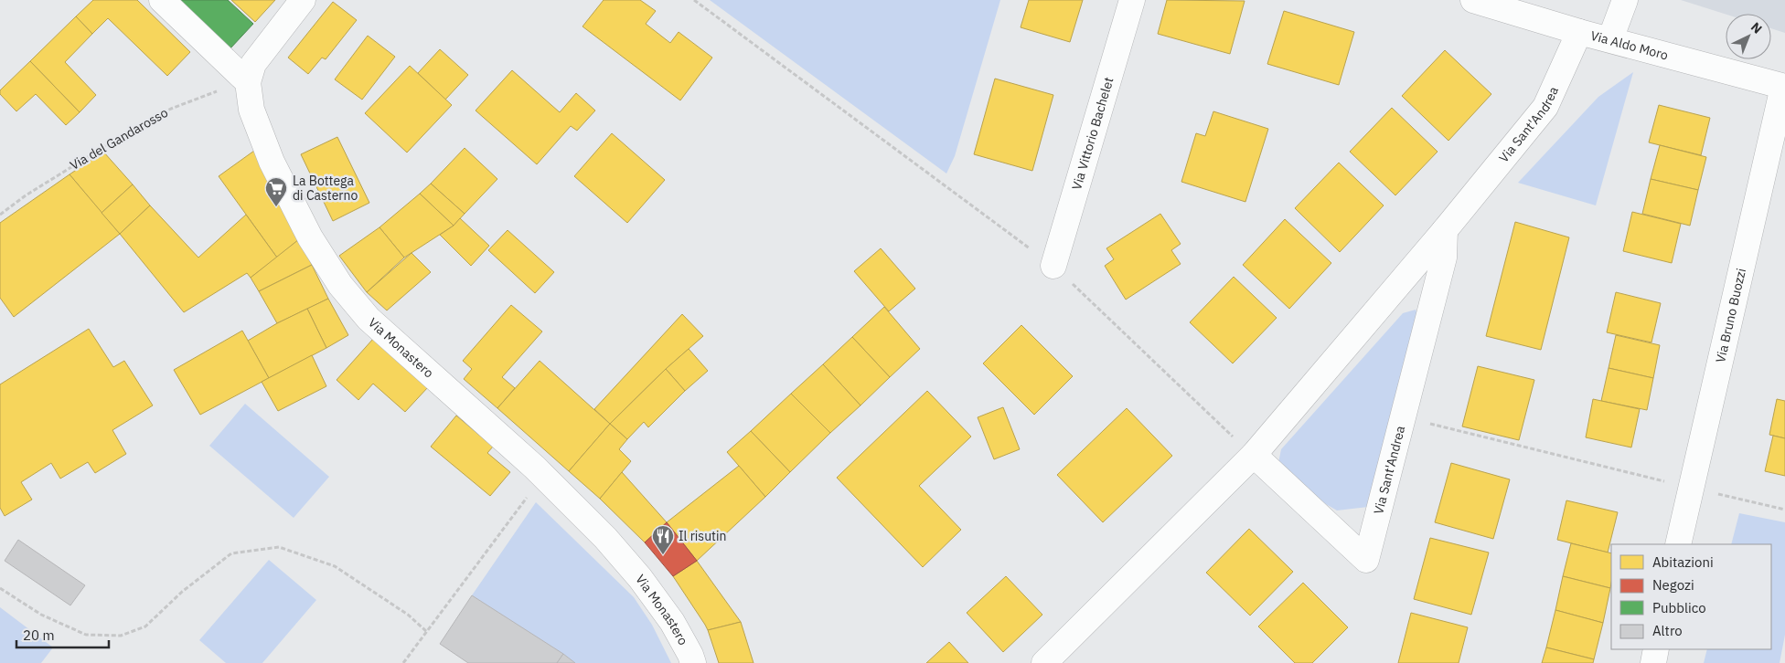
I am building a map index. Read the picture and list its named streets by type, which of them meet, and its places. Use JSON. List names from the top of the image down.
{
  "streets": {
    "street": [
      "Via Aldo Moro",
      "Via Sant'Andrea",
      "Via Vittorio Bachelet",
      "Via Bruno Buozzi",
      "Via Monastero"
    ],
    "path": ["Via del Gandarosso"]
  },
  "crossings": [
    ["Via Aldo Moro", "Via Sant'Andrea"],
    ["Via Aldo Moro", "Via Bruno Buozzi"],
    ["Via del Gandarosso", "Via Monastero"]
  ],
  "places": {
    "supermarket": ["La Bottega di Casterno"],
    "restaurant": ["Il risutin"]
  },
  "legend": [
    "Abitazioni",
    "Negozi",
    "Pubblico",
    "Altro"
  ],
  "scale_bar": "20 m",
  "north": "top right"
}
